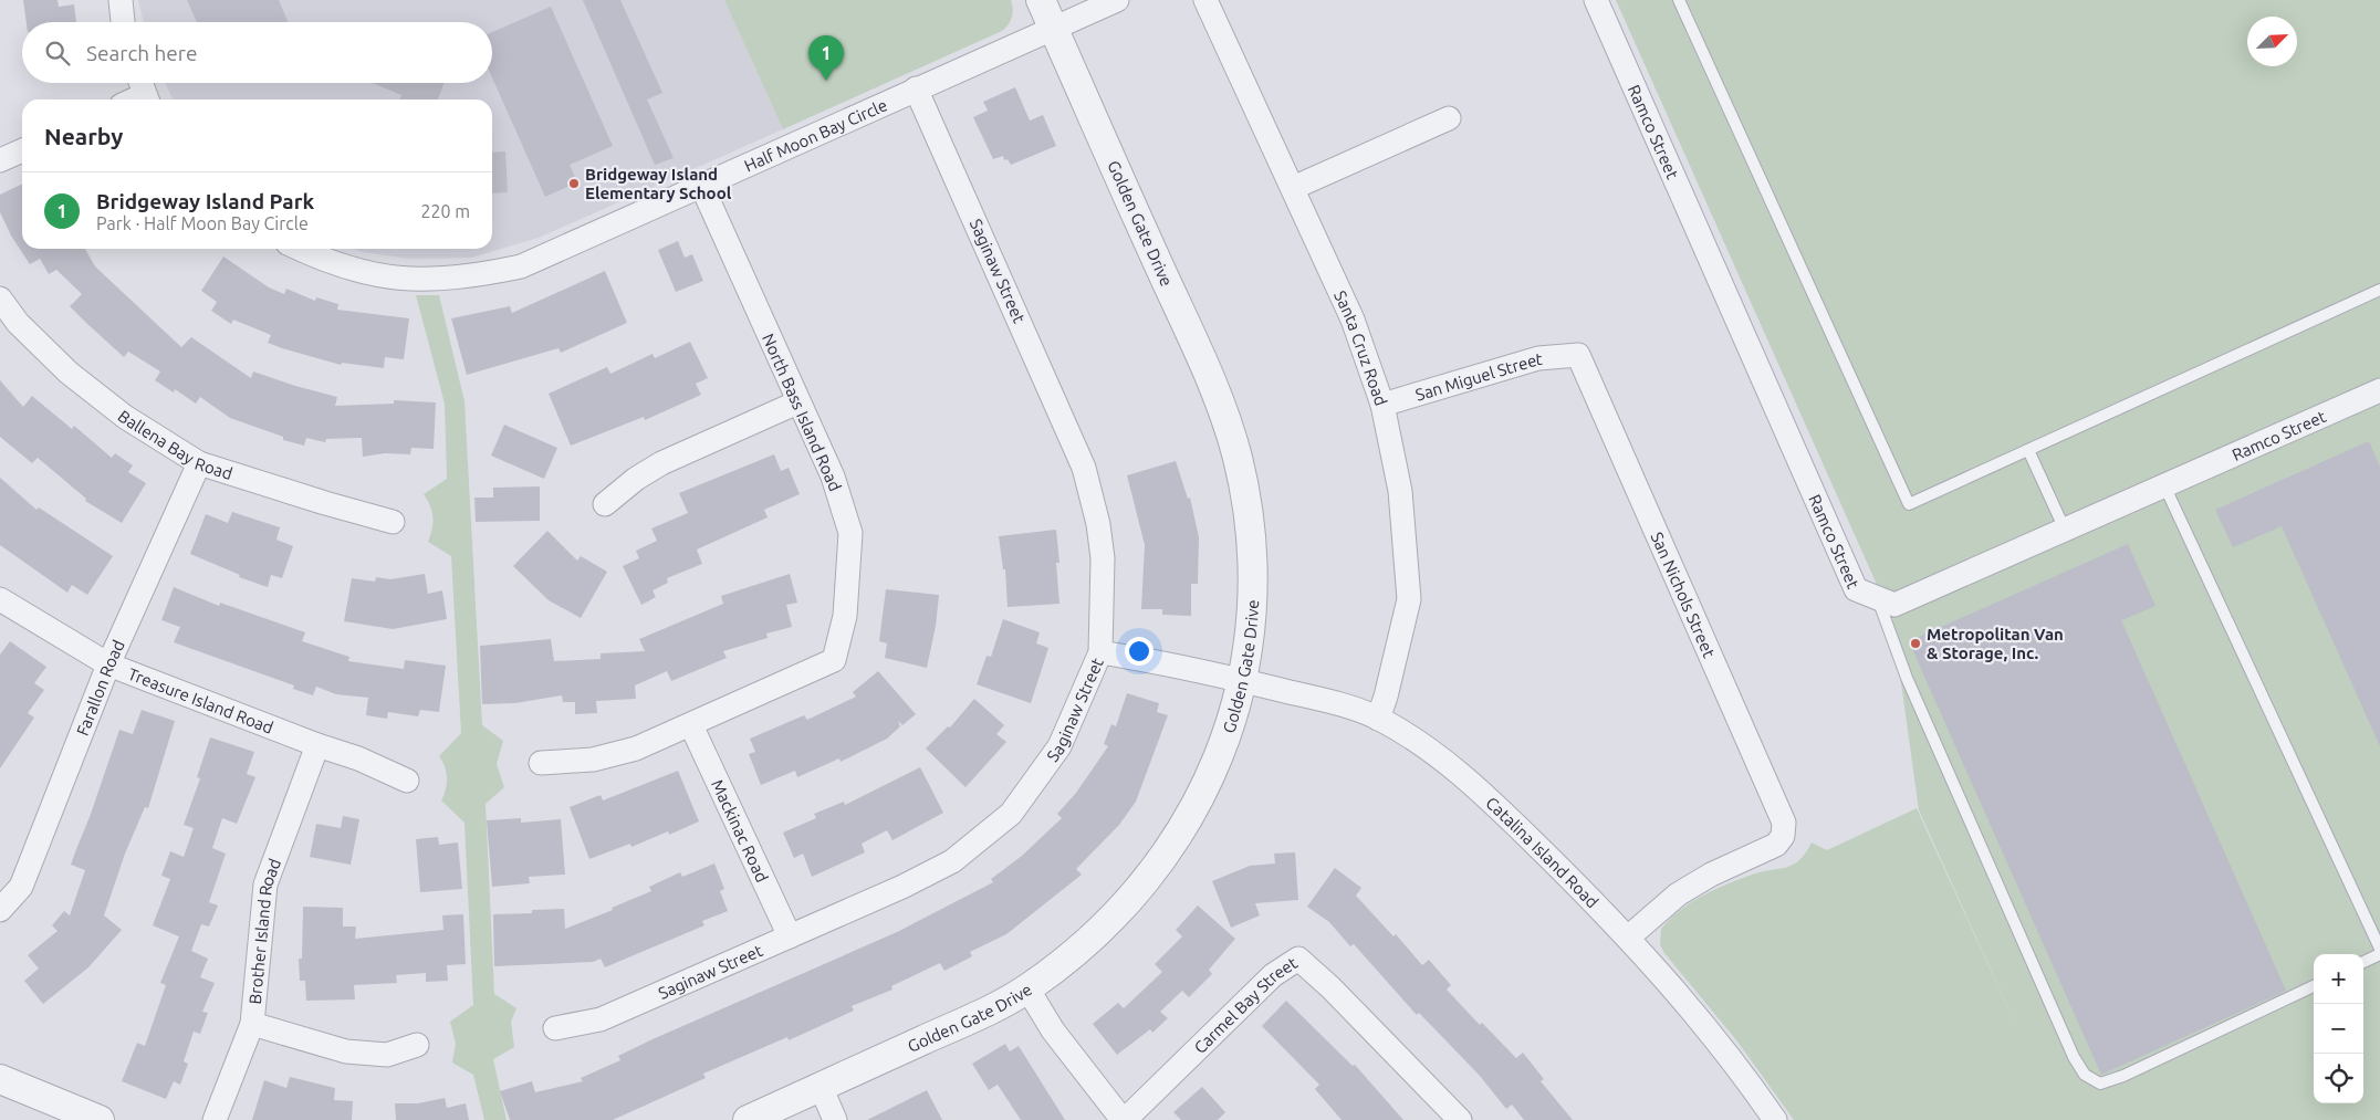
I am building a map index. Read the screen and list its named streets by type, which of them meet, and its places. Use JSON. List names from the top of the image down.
{
  "streets": {
    "street": [
      "Ramco Street",
      "Half Moon Bay Circle",
      "Golden Gate Drive",
      "Saginaw Street",
      "Santa Cruz Road",
      "San Miguel Street",
      "North Bass Island Road",
      "Ballena Bay Road",
      "San Nichols Street",
      "Farallon Road",
      "Treasure Island Road",
      "Mackinac Road",
      "Catalina Island Road",
      "Brother Island Road",
      "Carmel Bay Street"
    ]
  },
  "crossings": [
    ["Half Moon Bay Circle", "Golden Gate Drive"],
    ["Half Moon Bay Circle", "Saginaw Street"],
    ["Half Moon Bay Circle", "North Bass Island Road"],
    ["Golden Gate Drive", "Catalina Island Road"],
    ["Saginaw Street", "Mackinac Road"],
    ["Saginaw Street", "Catalina Island Road"],
    ["Santa Cruz Road", "San Miguel Street"],
    ["Santa Cruz Road", "Catalina Island Road"],
    ["San Miguel Street", "San Nichols Street"],
    ["North Bass Island Road", "Mackinac Road"],
    ["Ballena Bay Road", "Farallon Road"],
    ["San Nichols Street", "Catalina Island Road"],
    ["Farallon Road", "Treasure Island Road"],
    ["Treasure Island Road", "Brother Island Road"]
  ],
  "places": ["Bridgeway Island Elementary School", "Metropolitan Van & Storage, Inc."],
  "north": "top right",
  "page": {
    "search": "Search here",
    "pins": "1",
    "heading": "Nearby",
    "list": [
      {
        "mark": "1",
        "name": "Bridgeway Island Park",
        "note": "Park · Half Moon Bay Circle",
        "value": "220 m"
      }
    ],
    "map_buttons": ["+", "−"]
  }
}
